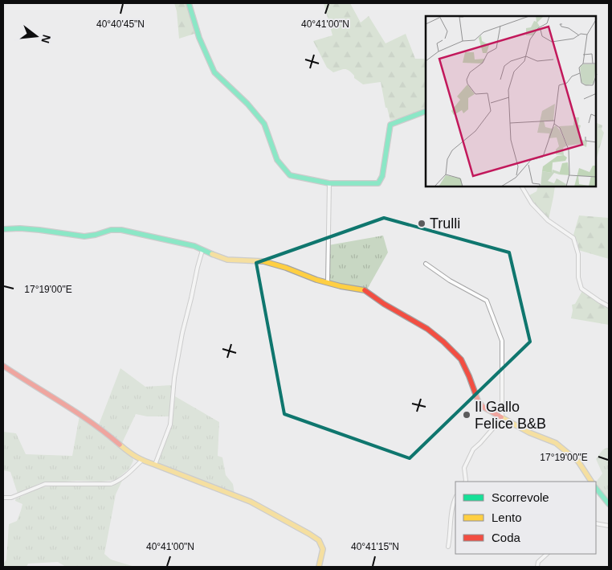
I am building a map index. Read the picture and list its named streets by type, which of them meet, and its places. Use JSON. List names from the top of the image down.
{
  "places": ["Trulli", "Il Gallo Felice B&B"],
  "legend": ["Scorrevole", "Lento", "Coda"],
  "north": "right",
  "coordinates": [
    "40°40'45\"N",
    "40°41'00\"N",
    "17°19'00\"E",
    "40°41'15\"N"
  ]
}
